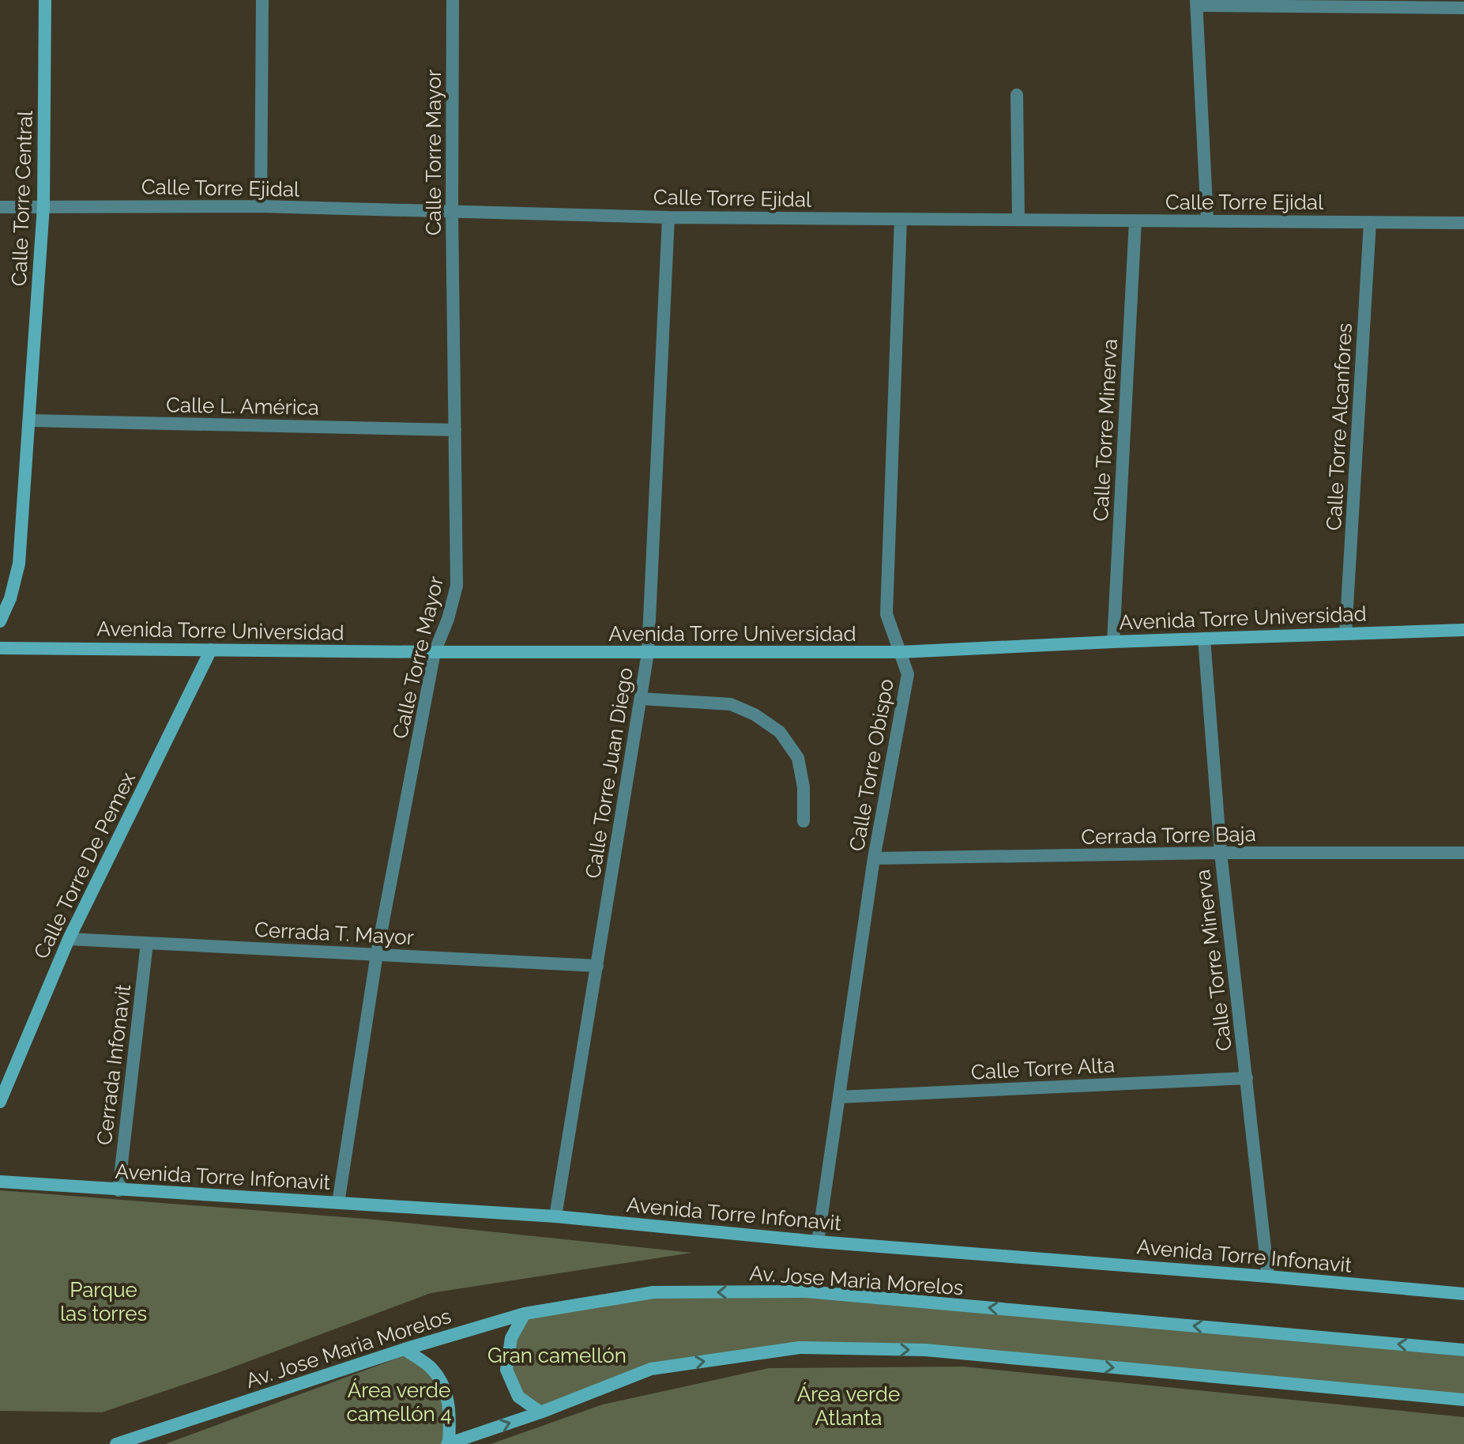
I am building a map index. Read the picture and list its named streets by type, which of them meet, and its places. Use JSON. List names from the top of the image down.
{
  "streets": {
    "street": [
      "Calle Torre Mayor",
      "Calle Torre Ejidal",
      "Calle Torre Central",
      "Calle L. América",
      "Calle Torre Alcanfores",
      "Calle Torre Minerva",
      "Avenida Torre Universidad",
      "Calle Torre Obispo",
      "Calle Torre Juan Diego",
      "Cerrada Torre Baja",
      "Calle Torre De Pemex",
      "Cerrada T. Mayor",
      "Cerrada Infonavit",
      "Calle Torre Alta",
      "Avenida Torre Infonavit",
      "Av. Jose Maria Morelos"
    ]
  },
  "crossings": [
    ["Calle Torre Mayor", "Calle Torre Ejidal"],
    ["Calle Torre Mayor", "Calle L. América"],
    ["Calle Torre Mayor", "Avenida Torre Universidad"],
    ["Calle Torre Mayor", "Cerrada T. Mayor"],
    ["Calle Torre Mayor", "Avenida Torre Infonavit"],
    ["Calle Torre Ejidal", "Calle Torre Central"],
    ["Calle Torre Ejidal", "Calle Torre Alcanfores"],
    ["Calle Torre Ejidal", "Calle Torre Minerva"],
    ["Calle Torre Ejidal", "Calle Torre Obispo"],
    ["Calle Torre Ejidal", "Calle Torre Juan Diego"],
    ["Calle Torre Central", "Calle L. América"],
    ["Calle Torre Alcanfores", "Avenida Torre Universidad"],
    ["Calle Torre Minerva", "Avenida Torre Universidad"],
    ["Calle Torre Minerva", "Cerrada Torre Baja"],
    ["Calle Torre Minerva", "Calle Torre Alta"],
    ["Calle Torre Minerva", "Avenida Torre Infonavit"],
    ["Avenida Torre Universidad", "Calle Torre Obispo"],
    ["Avenida Torre Universidad", "Calle Torre Juan Diego"],
    ["Avenida Torre Universidad", "Calle Torre De Pemex"],
    ["Calle Torre Obispo", "Cerrada Torre Baja"],
    ["Calle Torre Obispo", "Calle Torre Alta"],
    ["Calle Torre Obispo", "Avenida Torre Infonavit"],
    ["Calle Torre Juan Diego", "Cerrada T. Mayor"],
    ["Calle Torre Juan Diego", "Avenida Torre Infonavit"],
    ["Calle Torre De Pemex", "Cerrada T. Mayor"],
    ["Cerrada T. Mayor", "Cerrada Infonavit"],
    ["Cerrada Infonavit", "Avenida Torre Infonavit"]
  ],
  "parks": [
    "Parque las torres",
    "Gran camellón",
    "Área verde camellón 4",
    "Área verde Atlanta"
  ]
}
